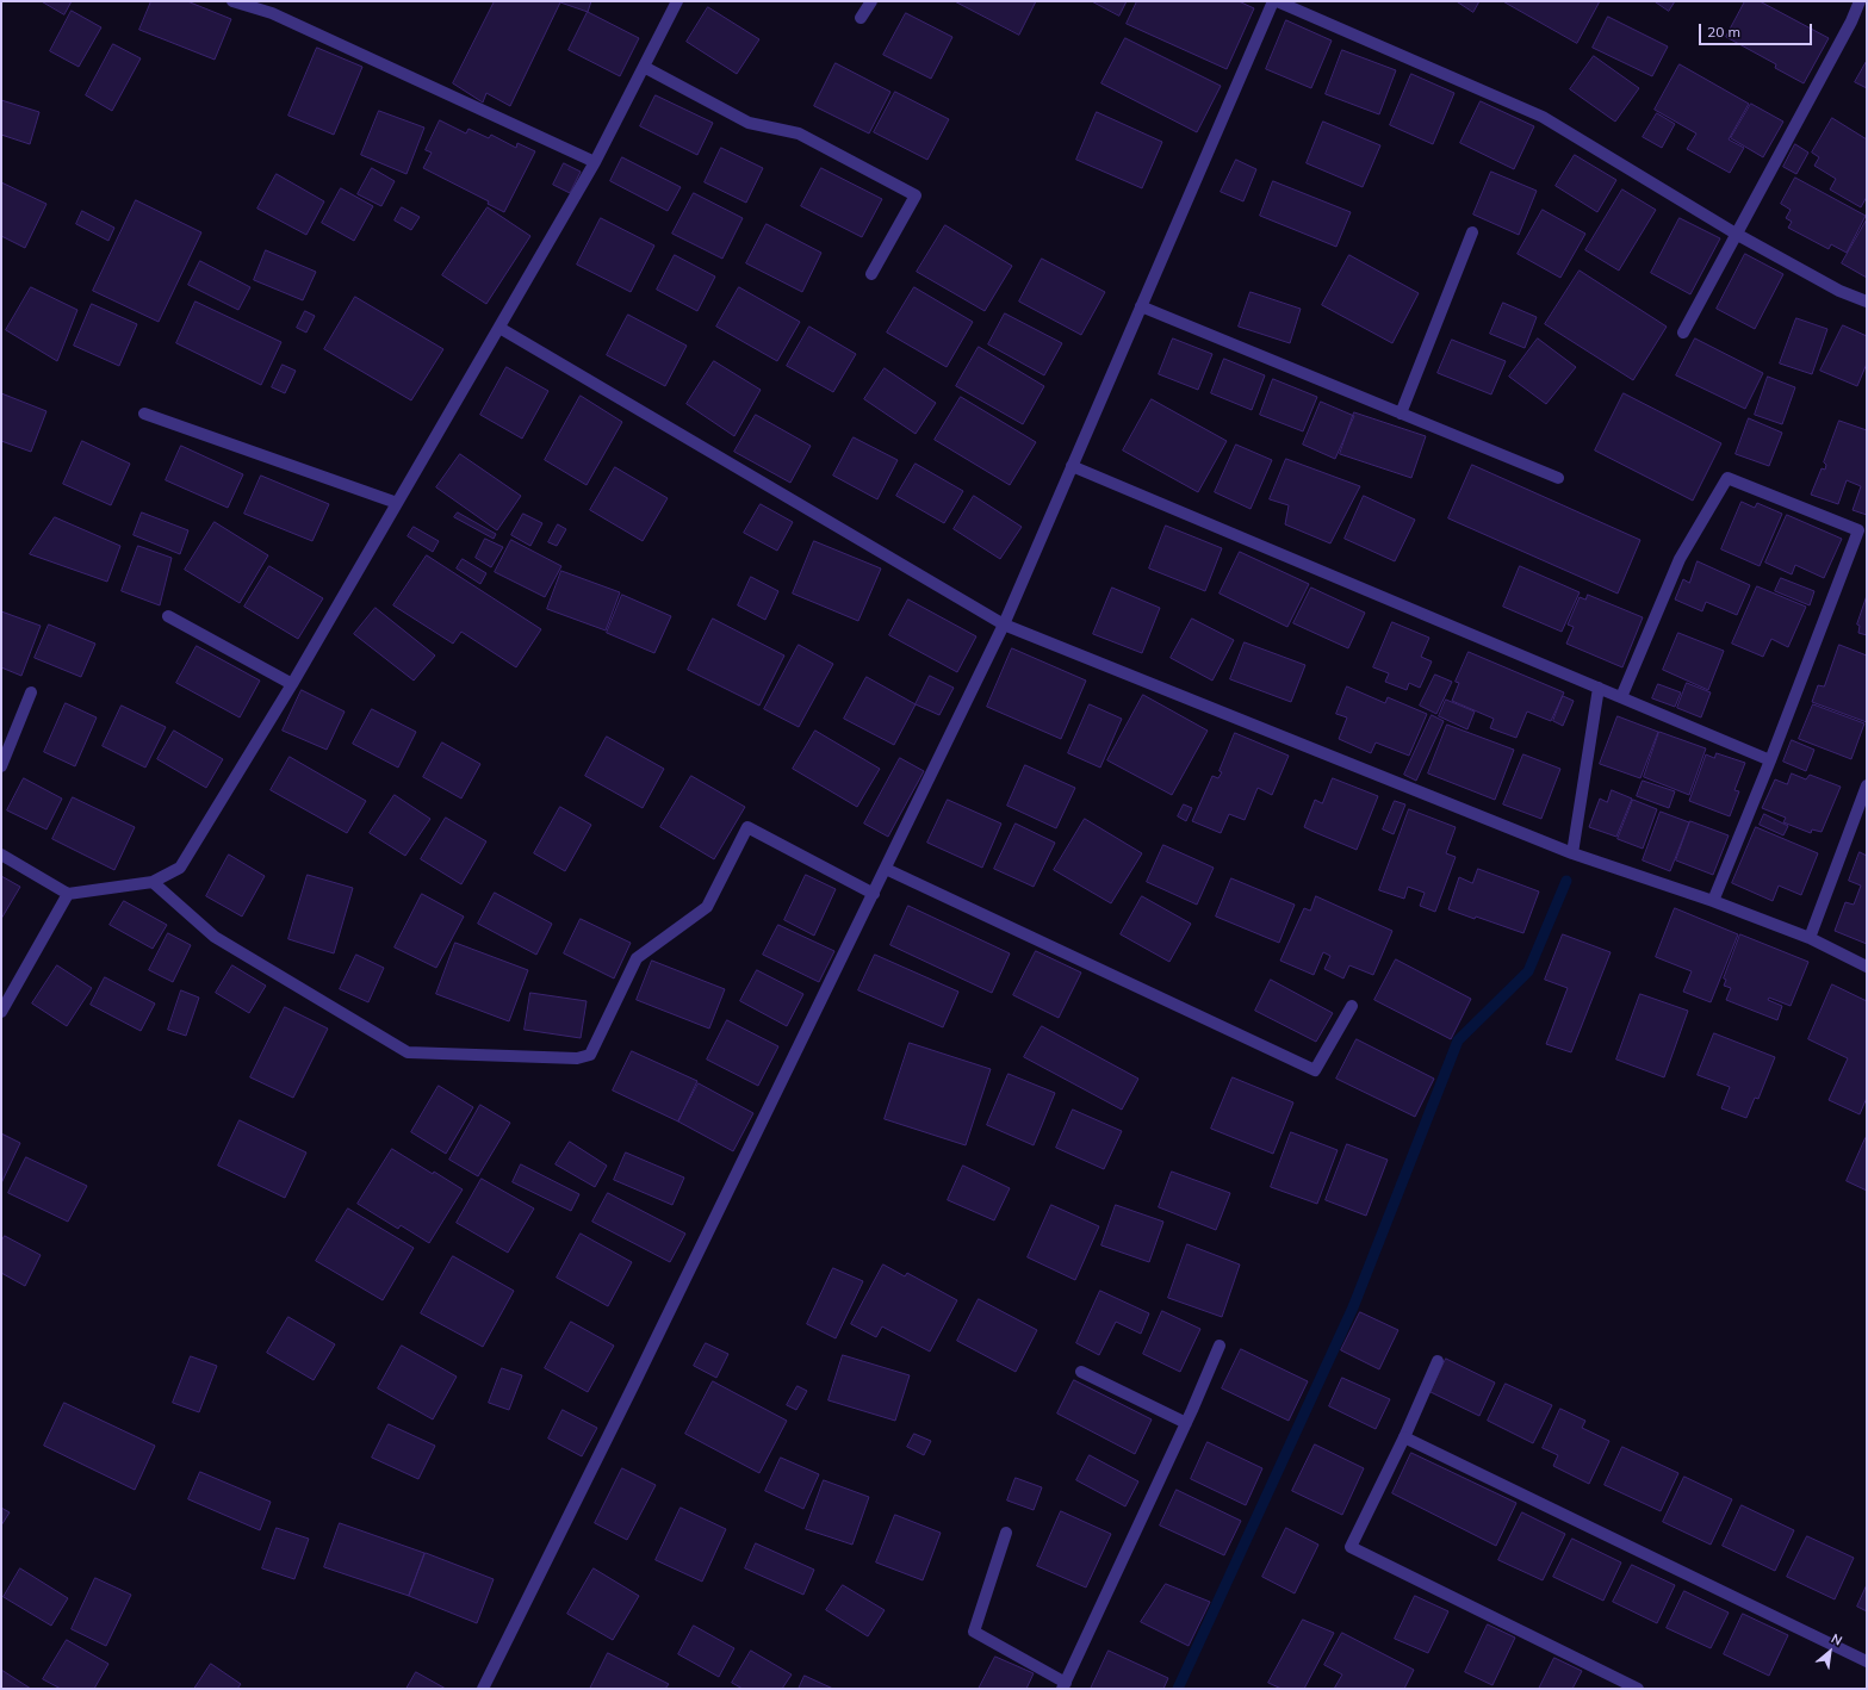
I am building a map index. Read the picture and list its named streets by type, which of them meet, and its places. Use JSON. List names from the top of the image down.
{
  "scale_bar": "20 m",
  "north": "top right"
}
